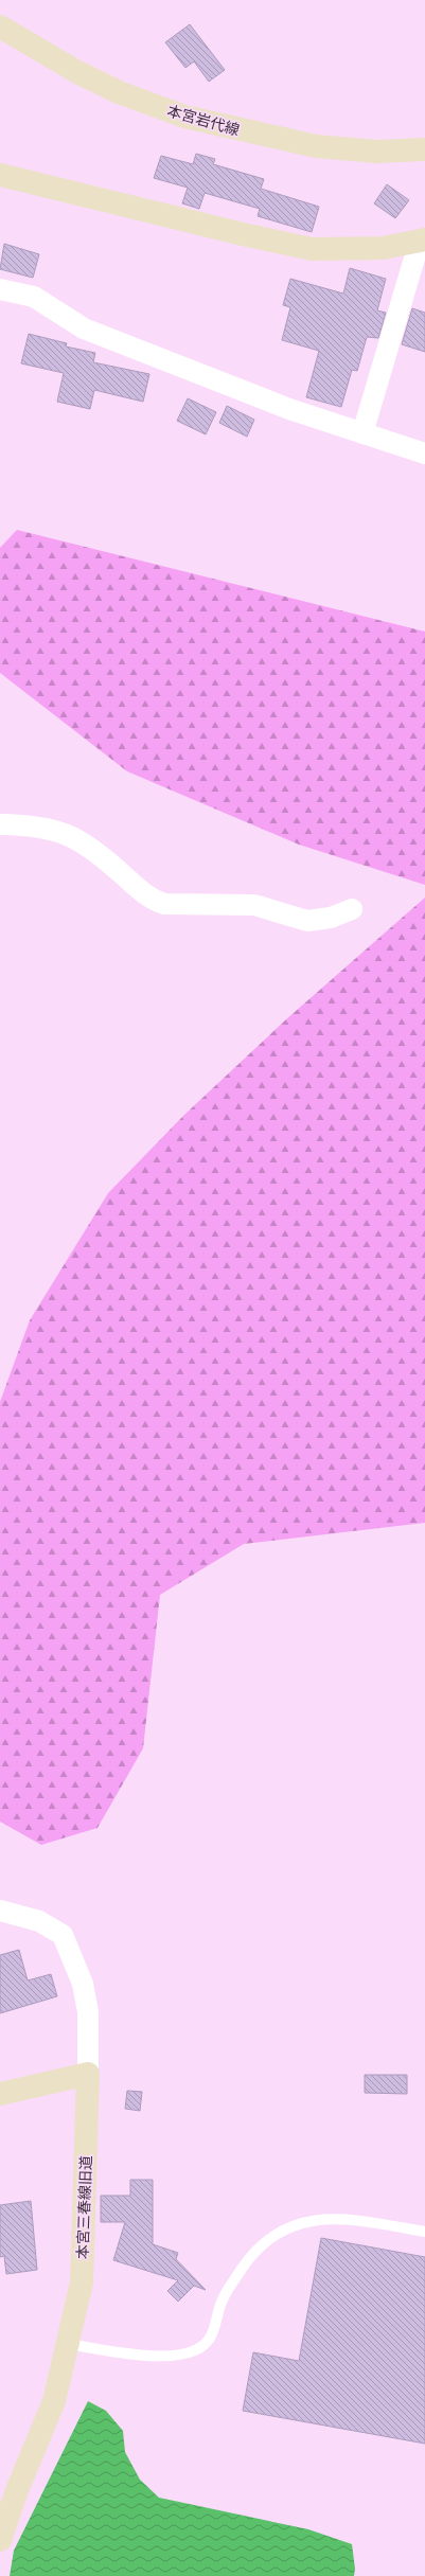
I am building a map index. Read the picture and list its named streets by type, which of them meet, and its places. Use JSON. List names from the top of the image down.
{
  "streets": {
    "street": ["本宮岩代線", "本宮三春線旧道"]
  }
}
